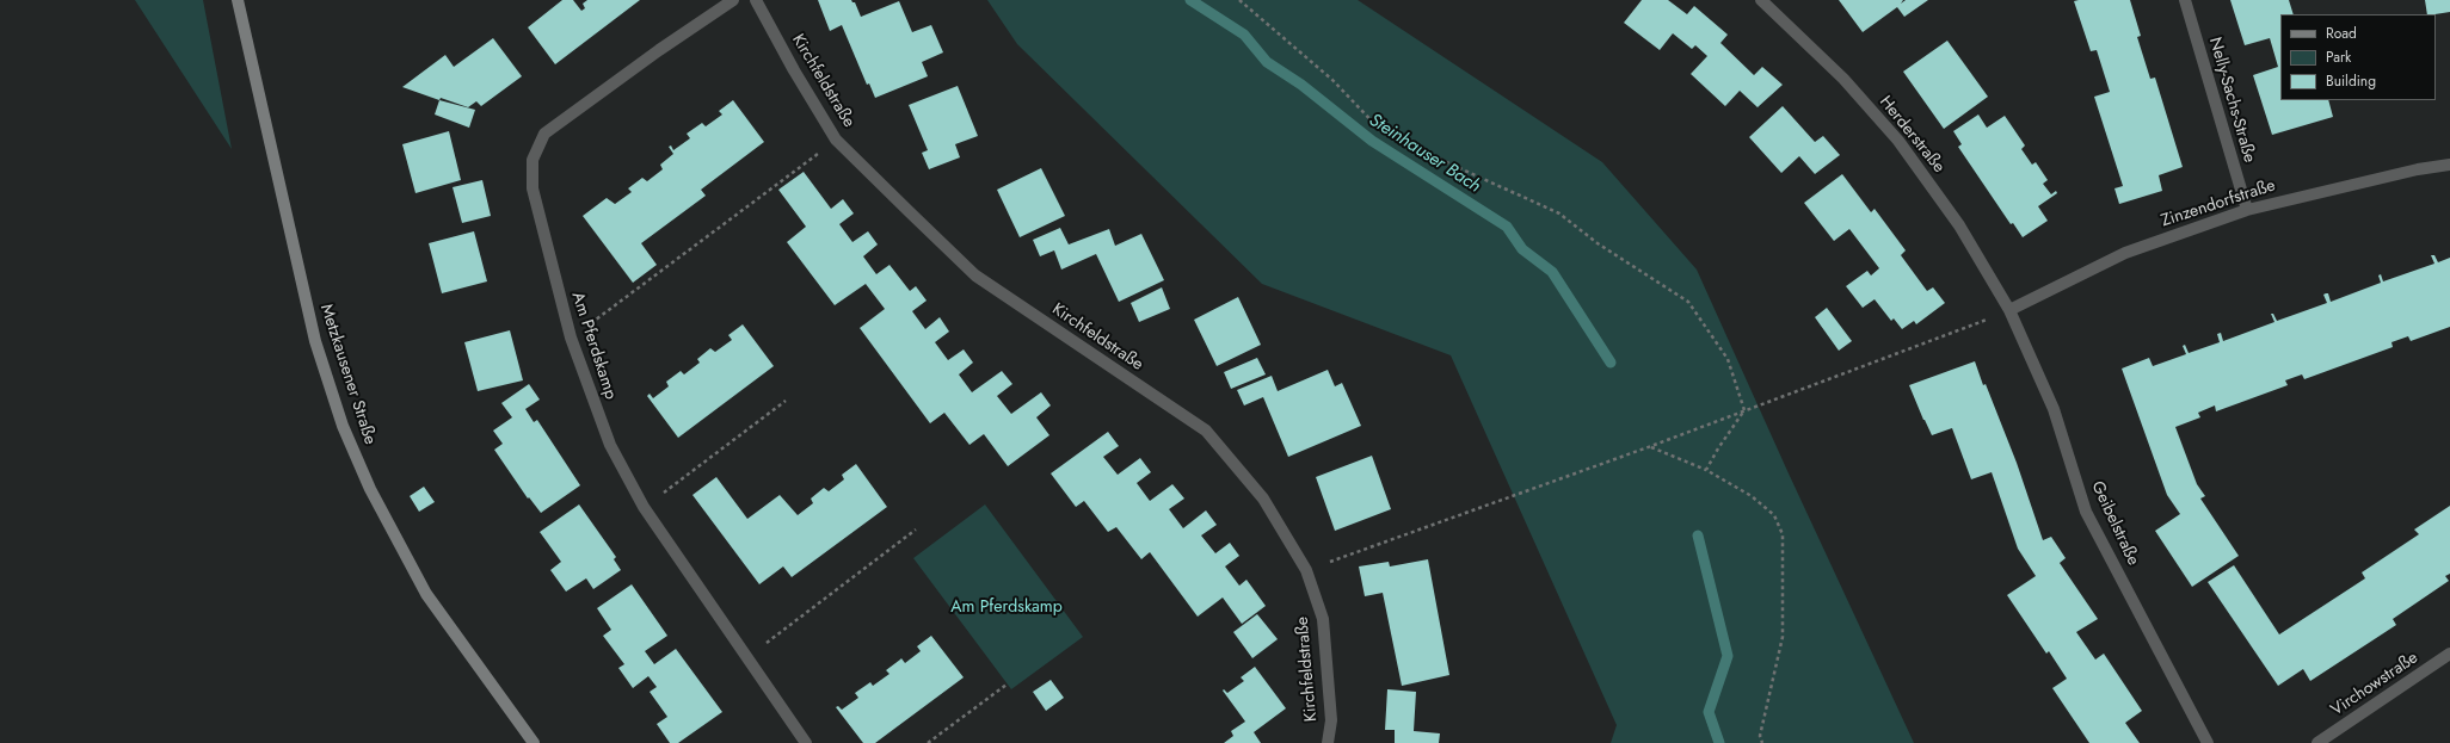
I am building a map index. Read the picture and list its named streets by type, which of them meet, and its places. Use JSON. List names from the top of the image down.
{
  "streets": {
    "main road": ["Metzkausener Straße"],
    "street": [
      "Kirchfeldstraße",
      "Nelly-Sachs-Straße",
      "Herderstraße",
      "Zinzendorfstraße",
      "Am Pferdskamp",
      "Geibelstraße",
      "Virchowstraße"
    ]
  },
  "crossings": [
    ["Nelly-Sachs-Straße", "Zinzendorfstraße"],
    ["Herderstraße", "Zinzendorfstraße"],
    ["Herderstraße", "Geibelstraße"],
    ["Zinzendorfstraße", "Geibelstraße"]
  ],
  "water": ["Steinhauser Bach"],
  "parks": ["Am Pferdskamp"],
  "legend": ["Road", "Park", "Building"]
}
